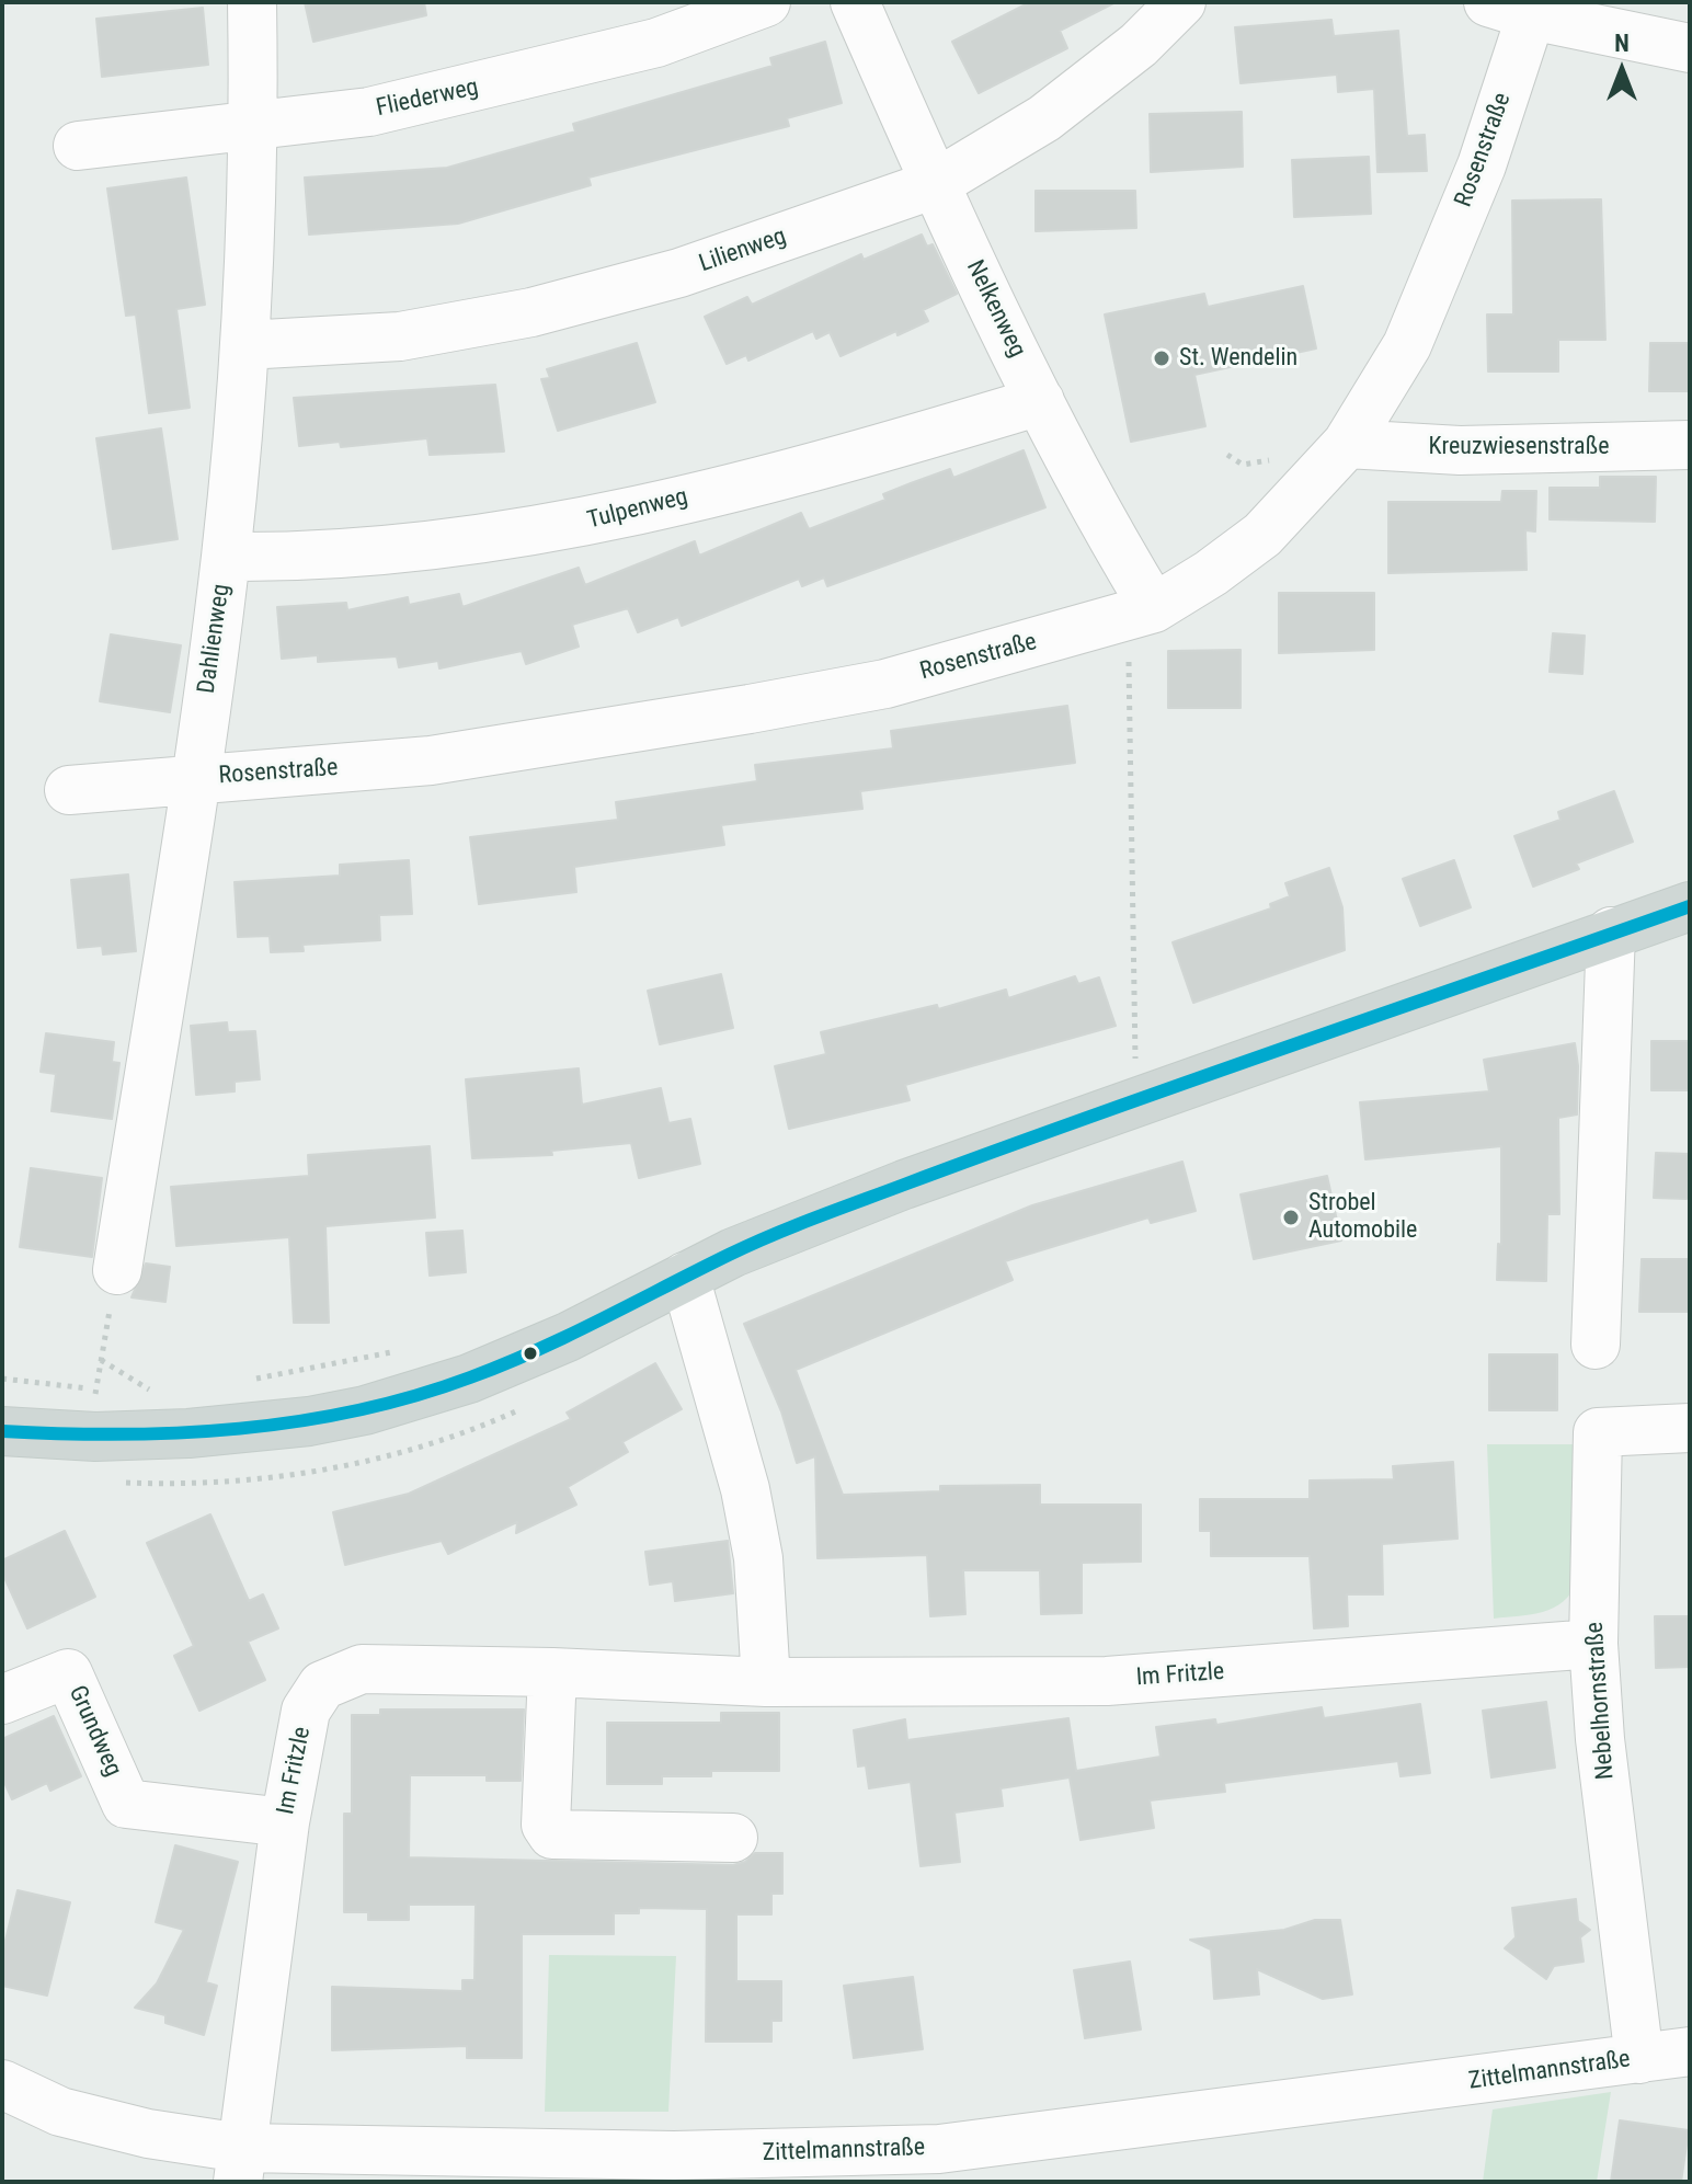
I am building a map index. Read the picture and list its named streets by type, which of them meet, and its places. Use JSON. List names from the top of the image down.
{
  "streets": {
    "street": [
      "Fliederweg",
      "Rosenstraße",
      "Lilienweg",
      "Nelkenweg",
      "Kreuzwiesenstraße",
      "Tulpenweg",
      "Dahlienweg",
      "Im Fritzle",
      "Nebelhornstraße",
      "Grundweg",
      "Zittelmannstraße"
    ]
  },
  "crossings": [
    ["Fliederweg", "Dahlienweg"],
    ["Rosenstraße", "Nelkenweg"],
    ["Rosenstraße", "Kreuzwiesenstraße"],
    ["Rosenstraße", "Dahlienweg"],
    ["Lilienweg", "Nelkenweg"],
    ["Lilienweg", "Dahlienweg"],
    ["Nelkenweg", "Tulpenweg"],
    ["Tulpenweg", "Dahlienweg"],
    ["Im Fritzle", "Nebelhornstraße"],
    ["Im Fritzle", "Grundweg"],
    ["Im Fritzle", "Zittelmannstraße"],
    ["Nebelhornstraße", "Zittelmannstraße"]
  ],
  "places": ["St. Wendelin", "Strobel Automobile"],
  "north": "top"
}
